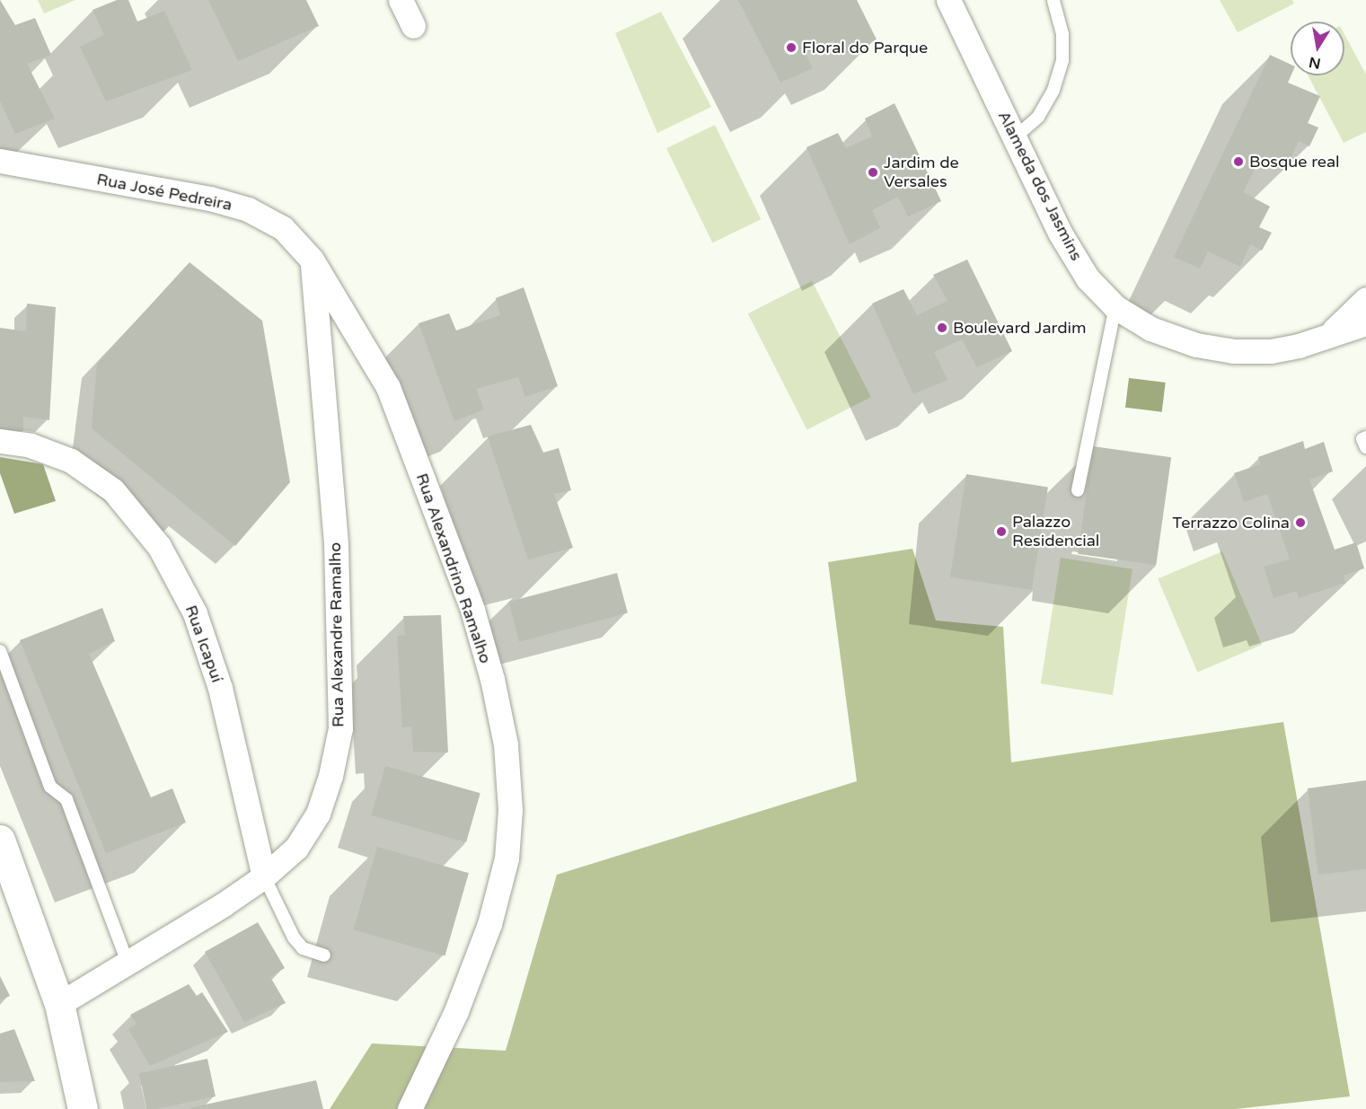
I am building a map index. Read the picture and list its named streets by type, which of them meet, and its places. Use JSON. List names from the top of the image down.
{
  "streets": {
    "street": [
      "Alameda dos Jasmins",
      "Rua José Pedreira",
      "Rua Alexandrino Ramalho",
      "Rua Alexandre Ramalho",
      "Rua Icapuí"
    ]
  },
  "crossings": [
    ["Rua José Pedreira", "Rua Alexandrino Ramalho"],
    ["Rua José Pedreira", "Rua Alexandre Ramalho"],
    ["Rua Alexandrino Ramalho", "Rua Alexandre Ramalho"],
    ["Rua Alexandre Ramalho", "Rua Icapuí"]
  ],
  "places": [
    "Floral do Parque",
    "Bosque real",
    "Jardim de Versales",
    "Boulevard Jardim",
    "Terrazzo Colina",
    "Palazzo Residencial"
  ],
  "north": "bottom"
}
